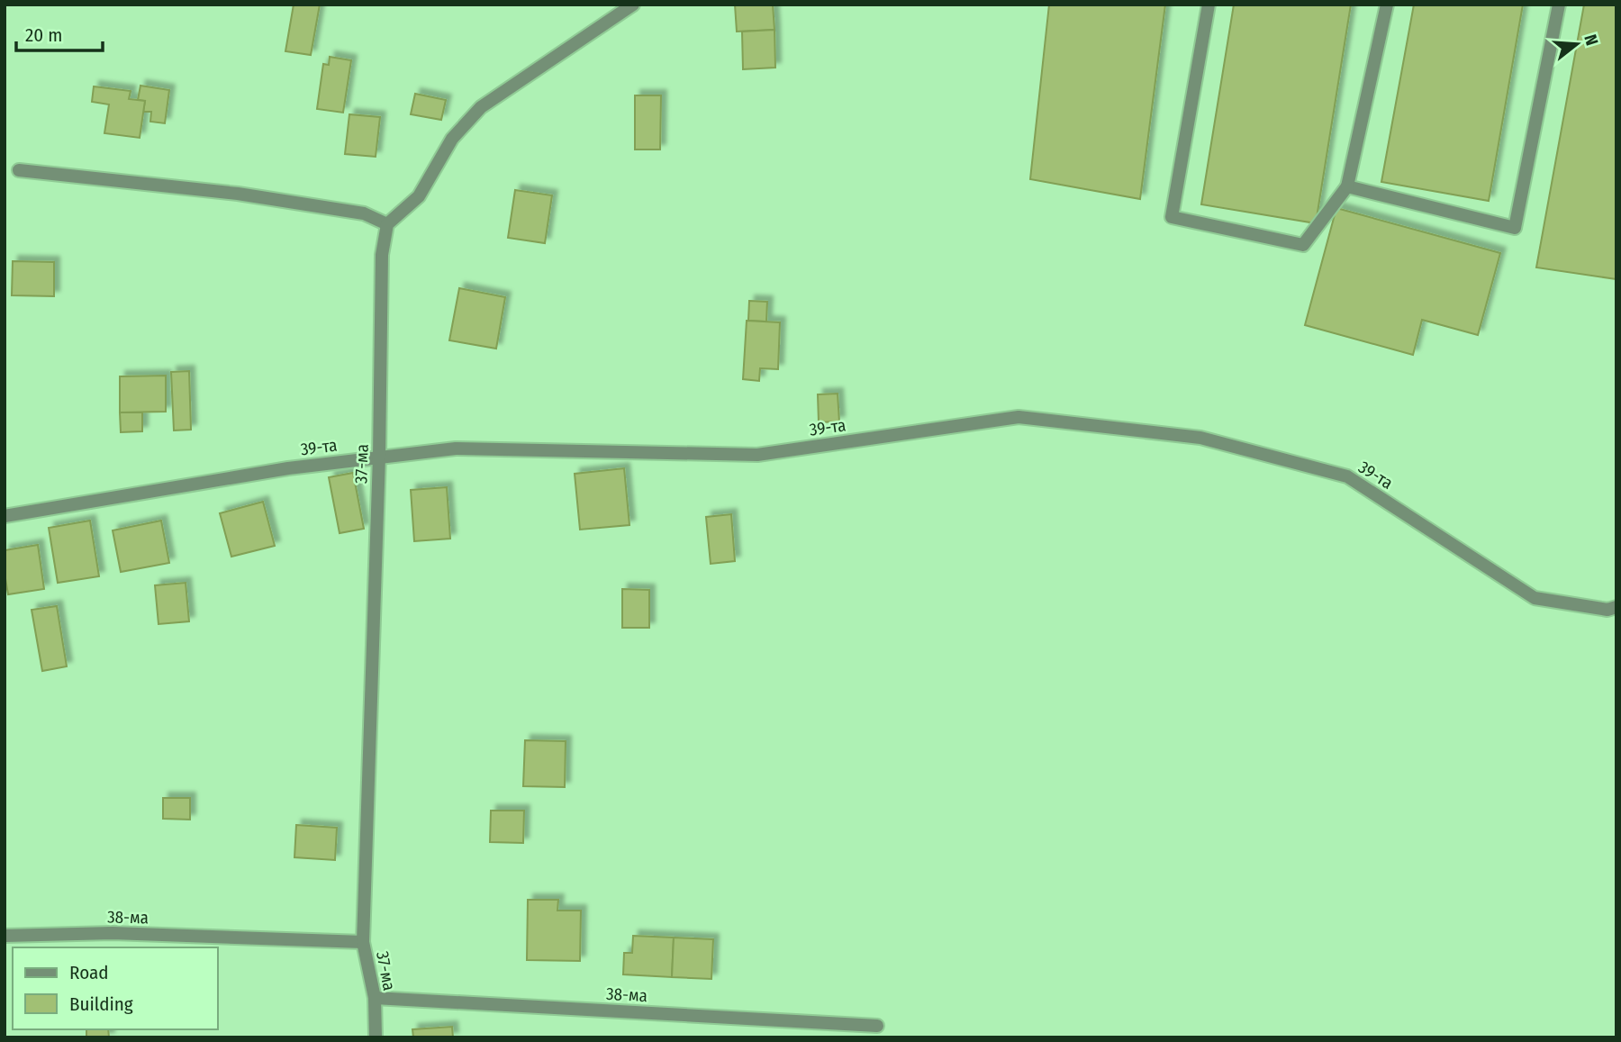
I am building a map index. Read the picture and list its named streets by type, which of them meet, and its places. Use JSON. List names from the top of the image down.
{
  "streets": {
    "street": ["39-та", "37-ма", "38-ма"]
  },
  "crossings": [
    ["39-та", "37-ма"],
    ["37-ма", "38-ма"]
  ],
  "legend": ["Road", "Building"],
  "scale_bar": "20 m",
  "north": "right"
}
